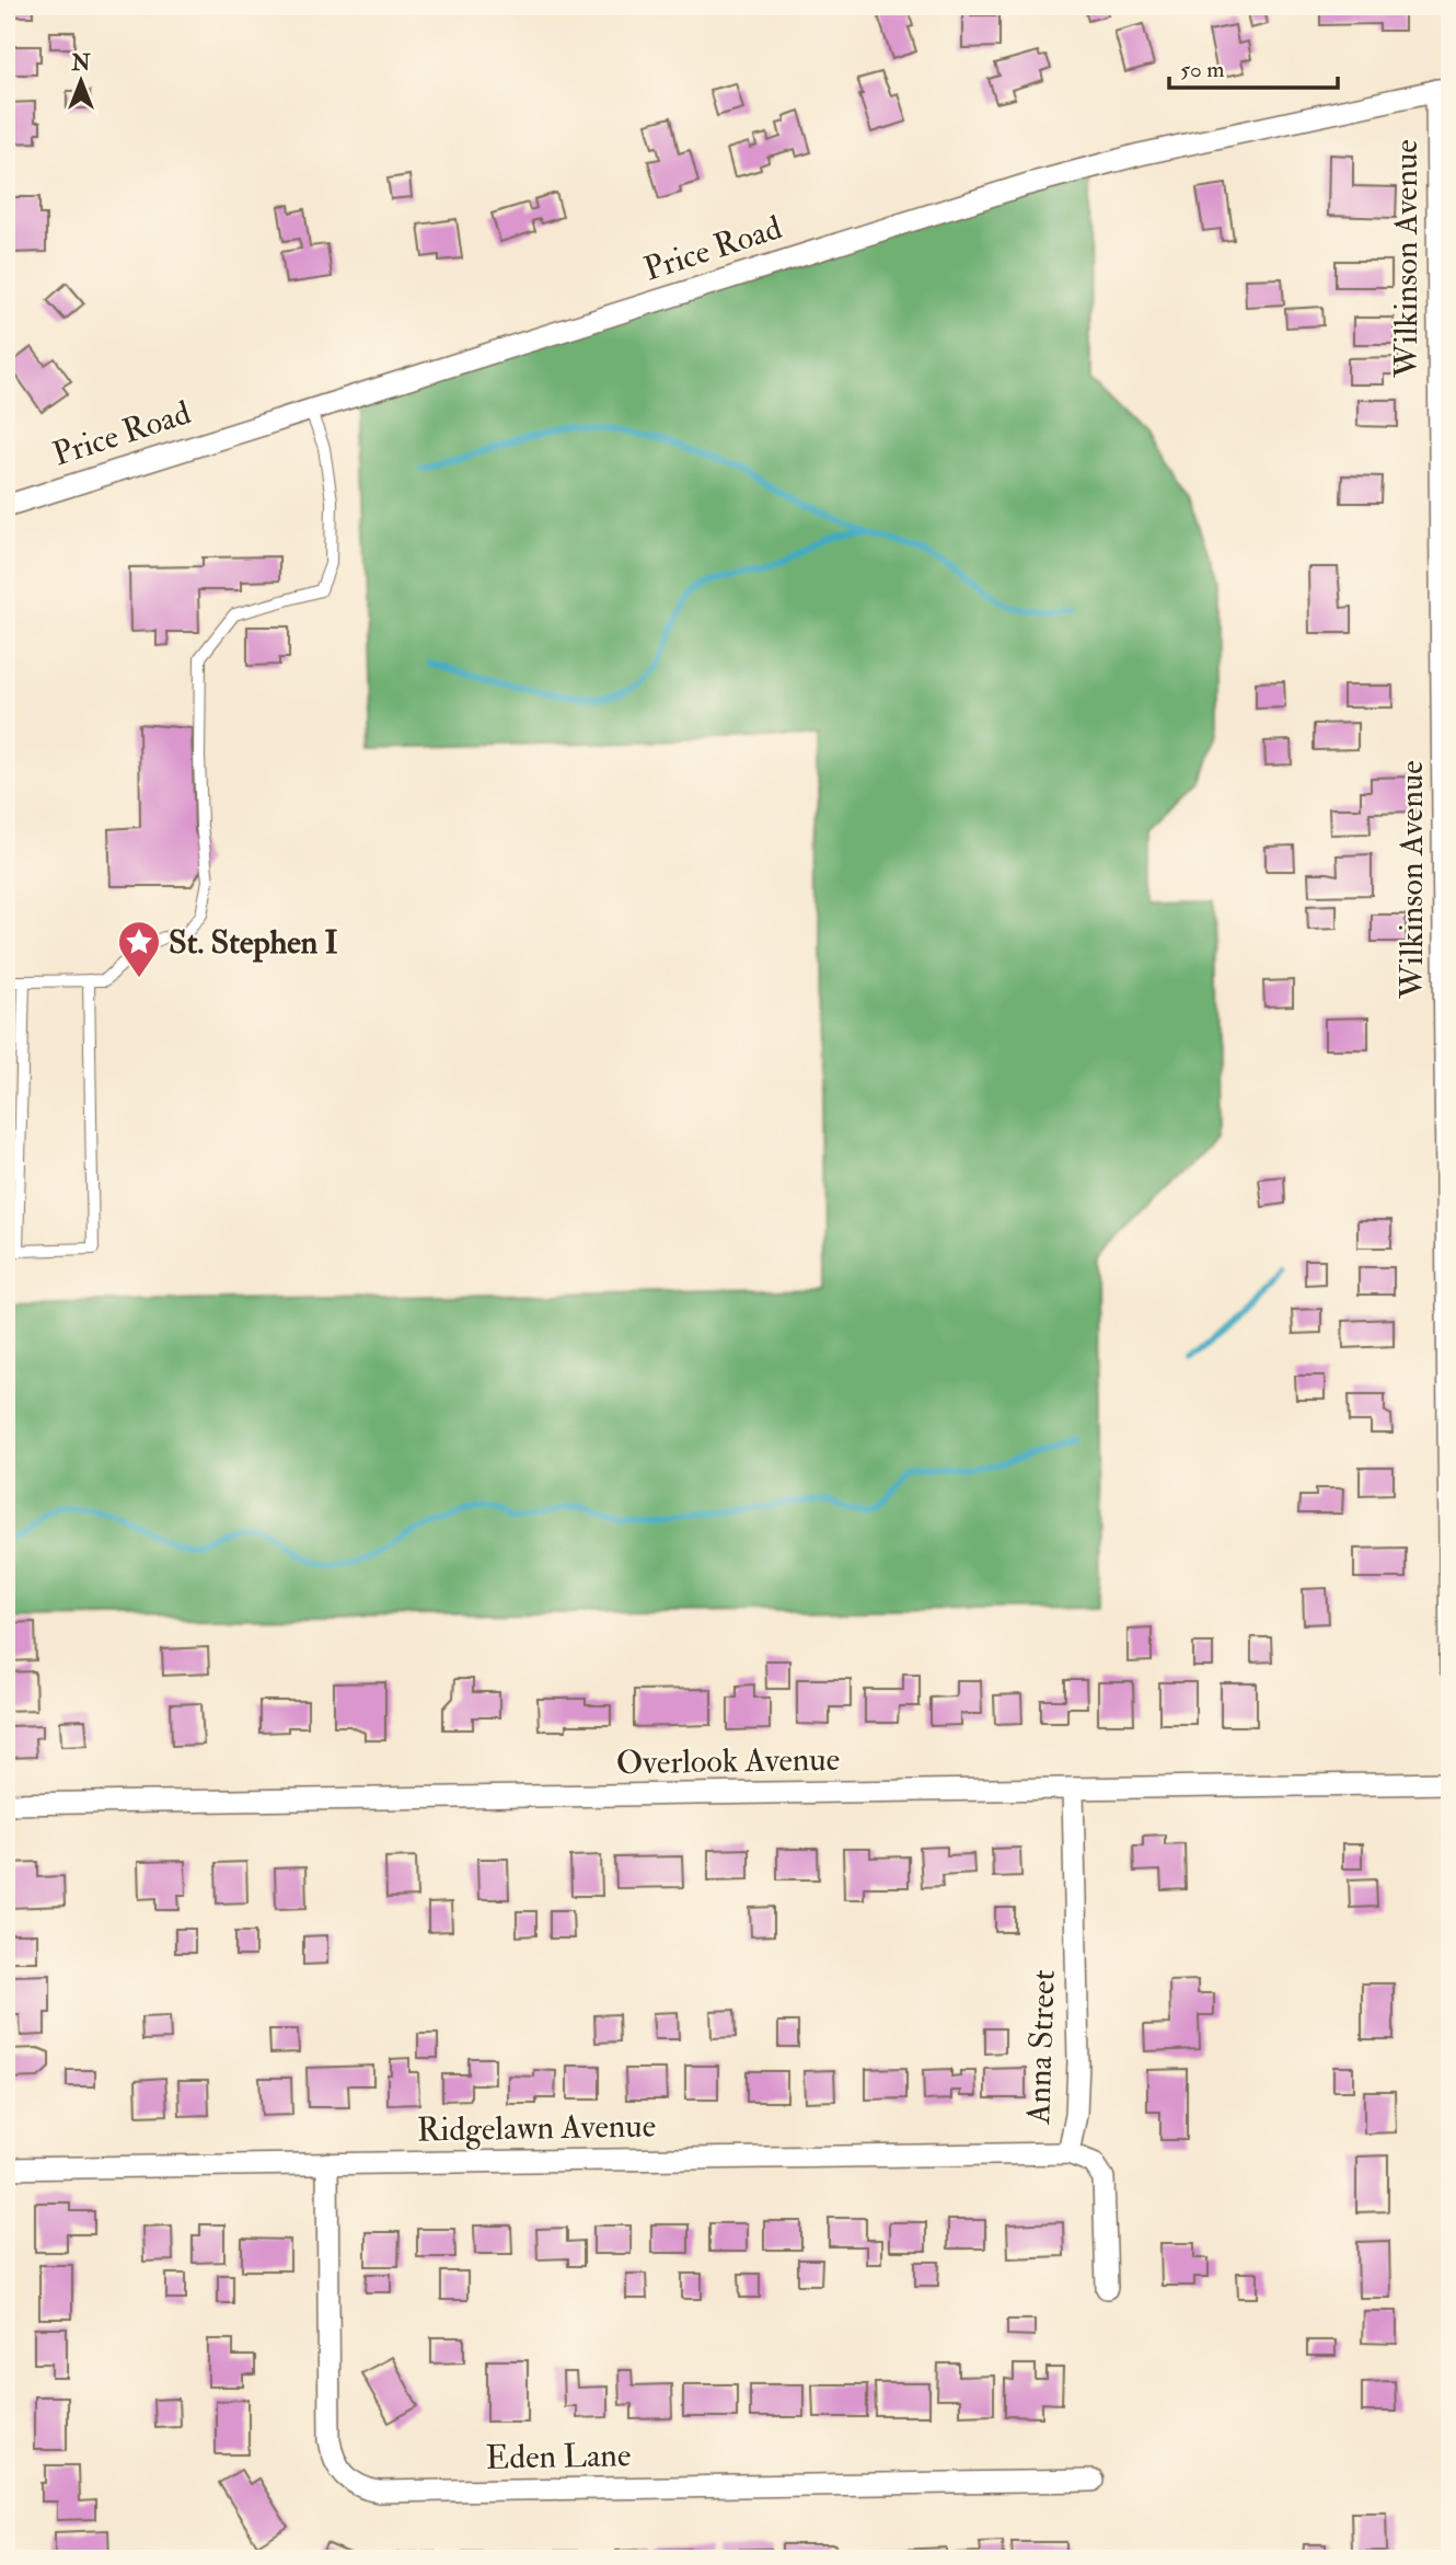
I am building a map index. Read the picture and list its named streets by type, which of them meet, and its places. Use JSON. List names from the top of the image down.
{
  "streets": {
    "street": [
      "Price Road",
      "Wilkinson Avenue",
      "Overlook Avenue",
      "Anna Street",
      "Ridgelawn Avenue",
      "Eden Lane"
    ]
  },
  "crossings": [
    ["Price Road", "Wilkinson Avenue"],
    ["Overlook Avenue", "Anna Street"],
    ["Anna Street", "Ridgelawn Avenue"],
    ["Ridgelawn Avenue", "Eden Lane"]
  ],
  "places": {
    "place": ["St. Stephen I"]
  },
  "scale_bar": "50 m",
  "north": "top"
}
